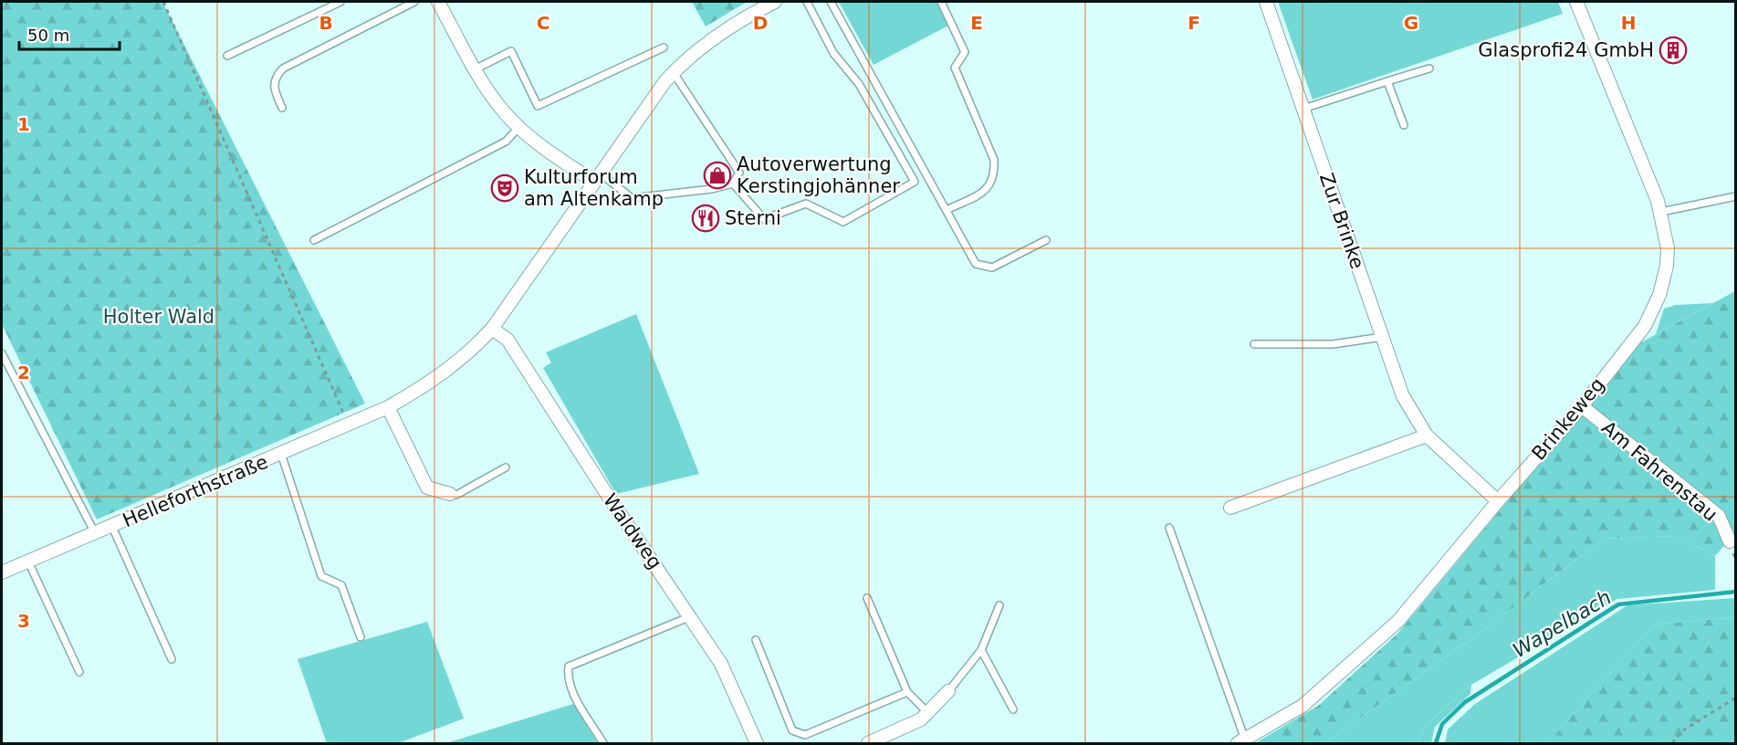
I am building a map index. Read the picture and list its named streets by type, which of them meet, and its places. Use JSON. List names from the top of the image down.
{
  "streets": {
    "street": [
      "Zur Brinke",
      "Brinkeweg",
      "Am Fahrenstau",
      "Helleforthstraße",
      "Waldweg"
    ]
  },
  "crossings": [
    ["Zur Brinke", "Brinkeweg"],
    ["Brinkeweg", "Am Fahrenstau"],
    ["Helleforthstraße", "Waldweg"]
  ],
  "water": ["Wapelbach"],
  "parks": ["Holter Wald"],
  "places": {
    "building": ["Glasprofi24 GmbH"],
    "shop": ["Autoverwertung Kerstingjohänner"],
    "theatre": ["Kulturforum am Altenkamp"],
    "restaurant": ["Sterni"]
  },
  "scale_bar": "50 m",
  "grid": {
    "columns": [
      "B",
      "C",
      "D",
      "E",
      "F",
      "G",
      "H"
    ],
    "rows": ["1", "2", "3"]
  }
}
